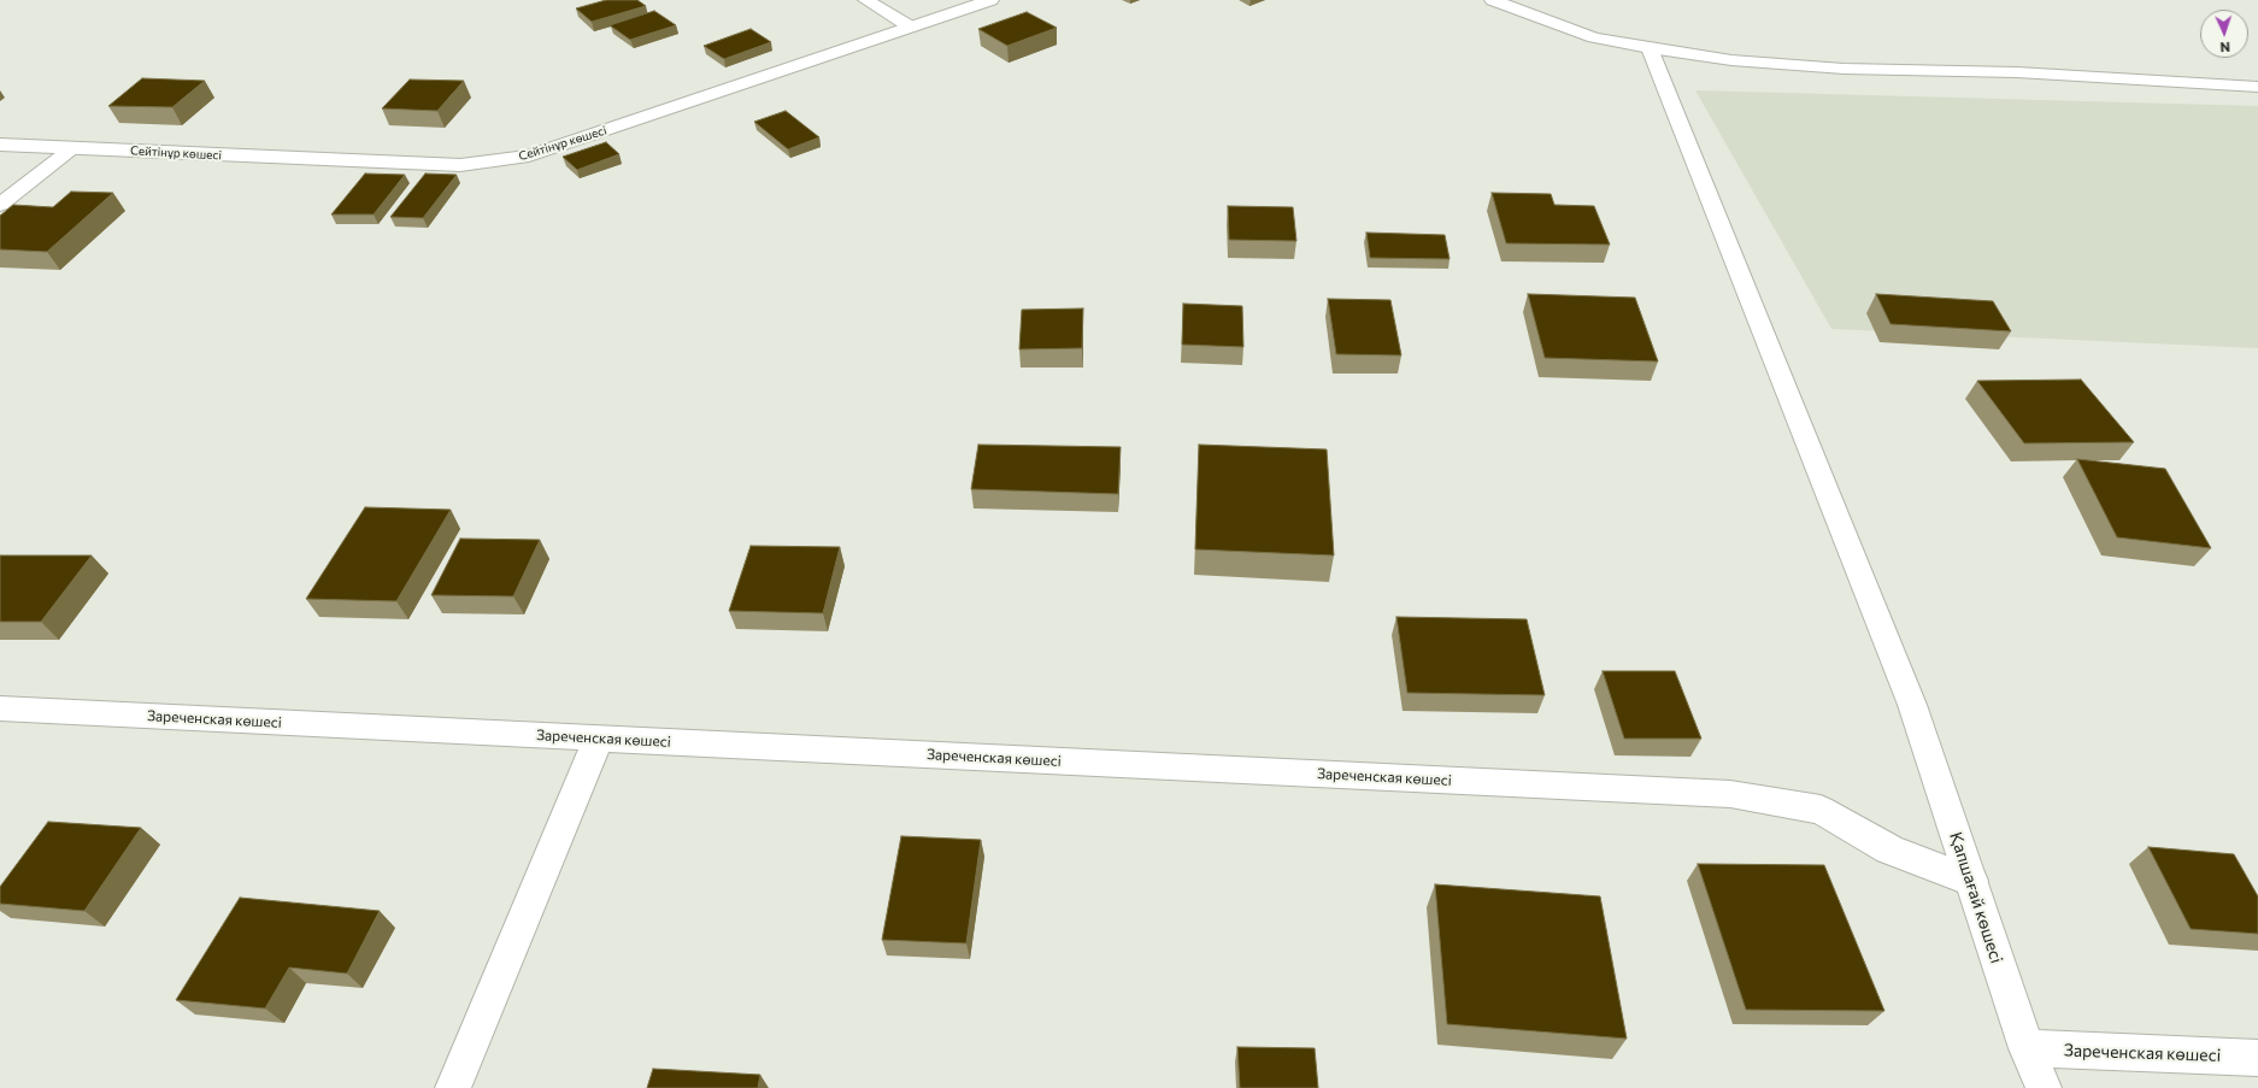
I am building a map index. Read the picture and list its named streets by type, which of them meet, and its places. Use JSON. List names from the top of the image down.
{
  "streets": {
    "street": ["Сейтінұр көшесі", "Зареченская көшесі", "Қапшағай көшесі"]
  },
  "crossings": [
    ["Зареченская көшесі", "Қапшағай көшесі"]
  ],
  "north": "bottom"
}
